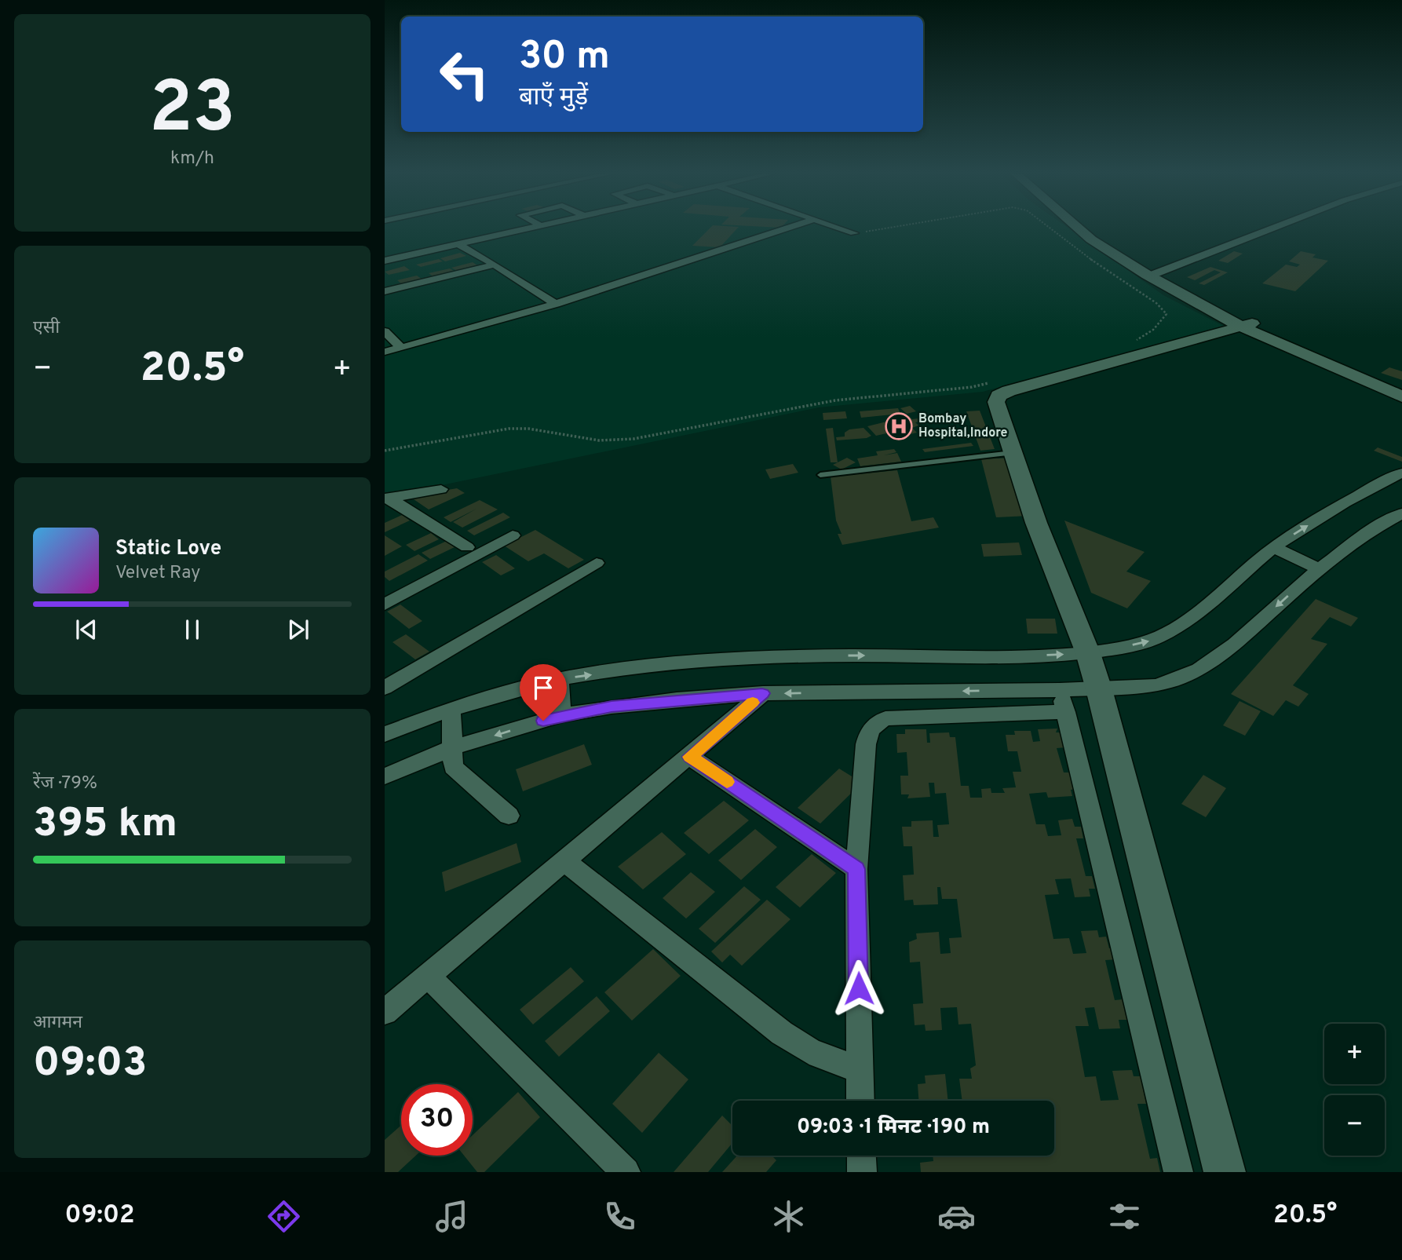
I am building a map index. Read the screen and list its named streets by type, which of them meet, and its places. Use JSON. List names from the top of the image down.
{
  "places": {
    "hospital": ["Bombay Hospital,Indore"]
  },
  "page": {
    "tile": [
      ["23", "km/h"],
      "एसी",
      ["रेंज · 79%", "395 km"],
      ["आगमन", "09:03"]
    ],
    "turn": ["30 m", "बाएँ मुड़ें"],
    "heat": ["−", "20.5°", "+"],
    "song": ["Static Love", "Velvet Ray"],
    "map_buttons": ["+", "−"],
    "limit": "30",
    "trip": "09:03 · 1 मिनट · 190 m",
    "tabs": ["09:02", "20.5°"]
  }
}
